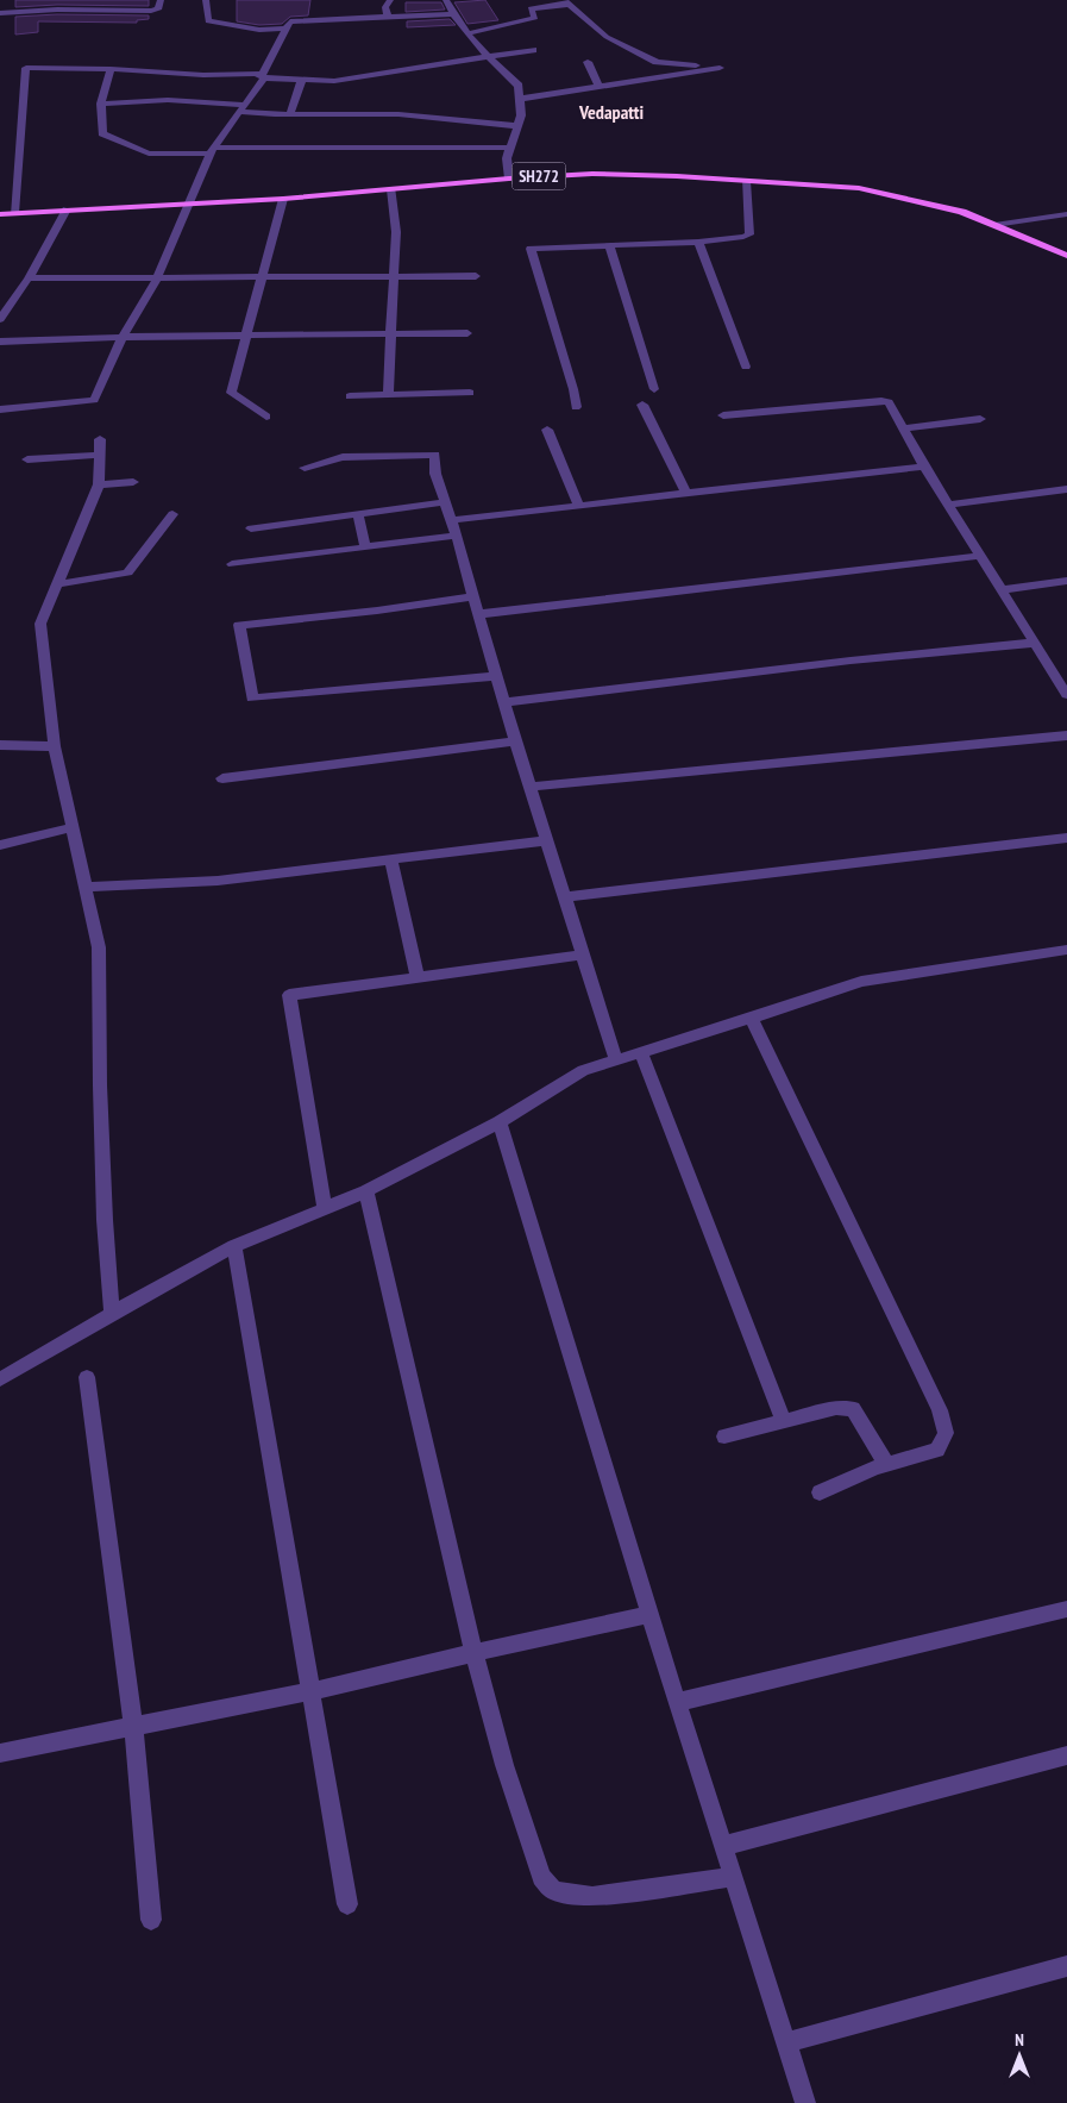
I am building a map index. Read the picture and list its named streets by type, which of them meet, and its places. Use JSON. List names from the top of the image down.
{
  "streets": {
    "main road": ["SH272"]
  },
  "districts": ["Vedapatti"],
  "north": "top"
}
